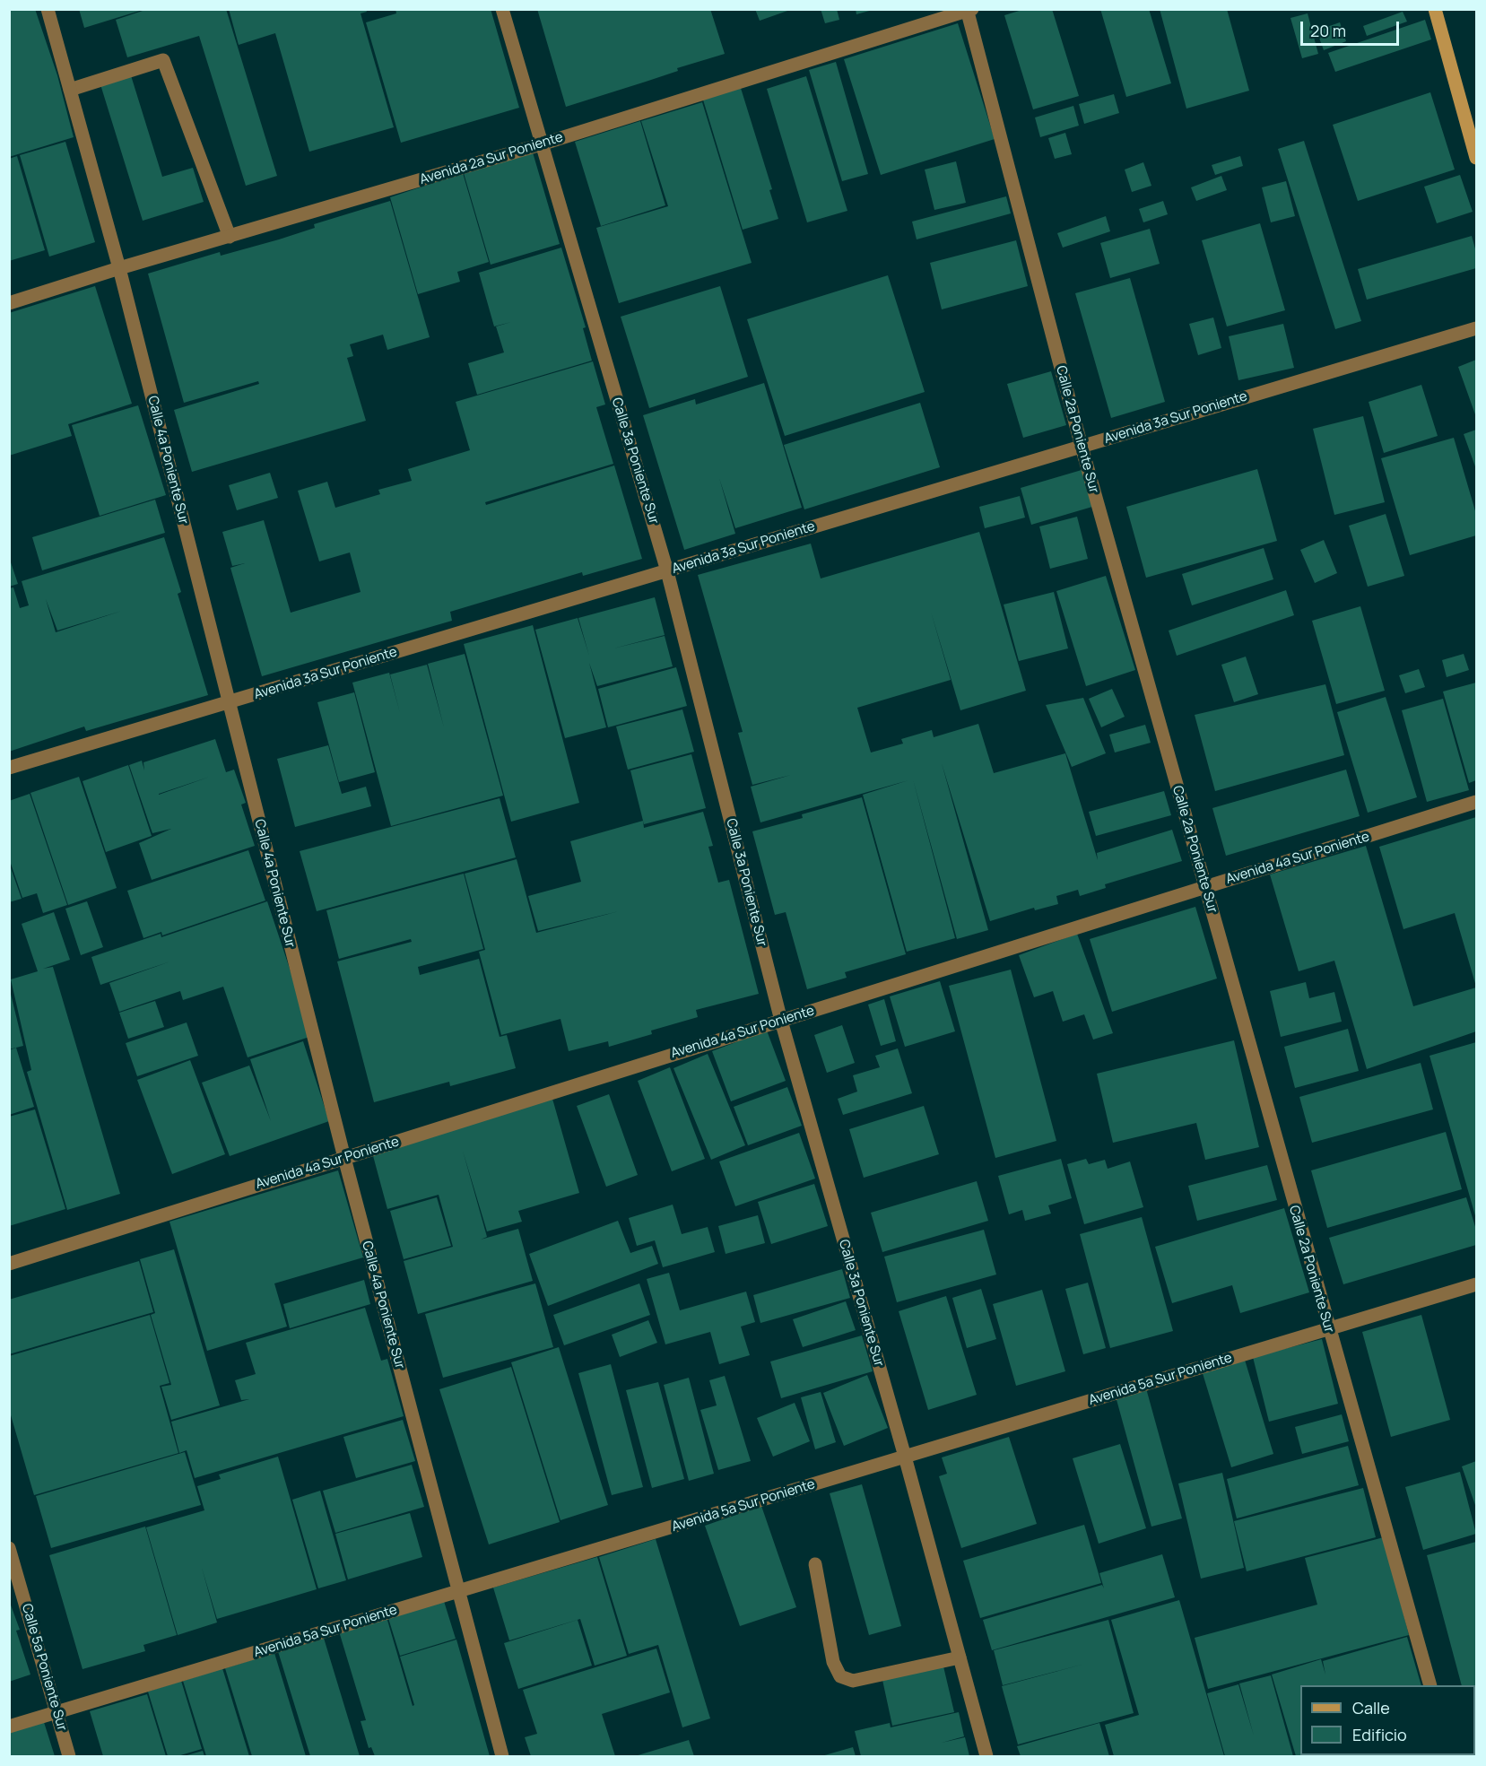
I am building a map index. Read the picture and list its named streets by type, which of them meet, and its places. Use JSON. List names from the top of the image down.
{
  "streets": {
    "street": [
      "Avenida 2a Sur Poniente",
      "Avenida 3a Sur Poniente",
      "Calle 2a Poniente Sur",
      "Calle 4a Poniente Sur",
      "Calle 3a Poniente Sur",
      "Avenida 4a Sur Poniente",
      "Avenida 5a Sur Poniente",
      "Calle 5a Poniente Sur"
    ]
  },
  "crossings": [
    ["Avenida 2a Sur Poniente", "Calle 2a Poniente Sur"],
    ["Avenida 2a Sur Poniente", "Calle 4a Poniente Sur"],
    ["Avenida 2a Sur Poniente", "Calle 3a Poniente Sur"],
    ["Avenida 3a Sur Poniente", "Calle 2a Poniente Sur"],
    ["Avenida 3a Sur Poniente", "Calle 4a Poniente Sur"],
    ["Avenida 3a Sur Poniente", "Calle 3a Poniente Sur"],
    ["Calle 2a Poniente Sur", "Avenida 4a Sur Poniente"],
    ["Calle 2a Poniente Sur", "Avenida 5a Sur Poniente"],
    ["Calle 4a Poniente Sur", "Avenida 4a Sur Poniente"],
    ["Calle 4a Poniente Sur", "Avenida 5a Sur Poniente"],
    ["Calle 3a Poniente Sur", "Avenida 4a Sur Poniente"],
    ["Calle 3a Poniente Sur", "Avenida 5a Sur Poniente"],
    ["Avenida 5a Sur Poniente", "Calle 5a Poniente Sur"]
  ],
  "legend": ["Calle", "Edificio"],
  "scale_bar": "20 m"
}
